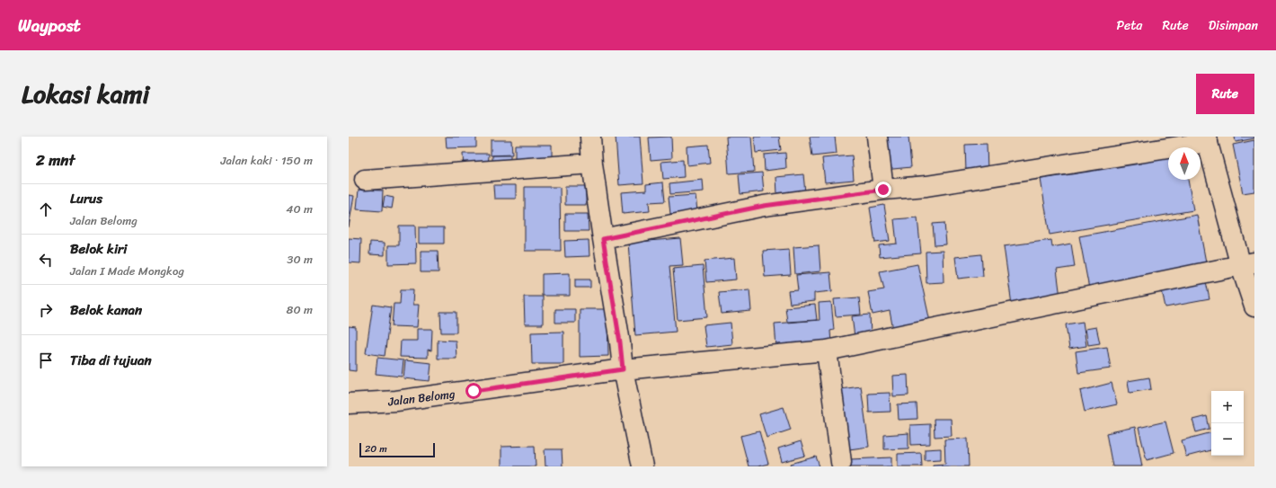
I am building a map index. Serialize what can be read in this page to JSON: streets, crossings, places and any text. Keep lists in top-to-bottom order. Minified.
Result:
{"streets":{"main road":["Jalan Belomg"]},"scale_bar":"20 m","north":"top","page":{"header":"Waypost","nav":["Peta","Rute","Disimpan"],"title":"Lokasi kami","buttons":"Rute","heading":["2 mnt","Jalan kaki · 150 m"],"list":[["Lurus","Jalan Belomg","40 m"],["Belok kiri","Jalan I Made Mongkog","30 m"],["Belok kanan","80 m"],"Tiba di tujuan"],"map_buttons":["+","−"],"scale":"20 m"}}
